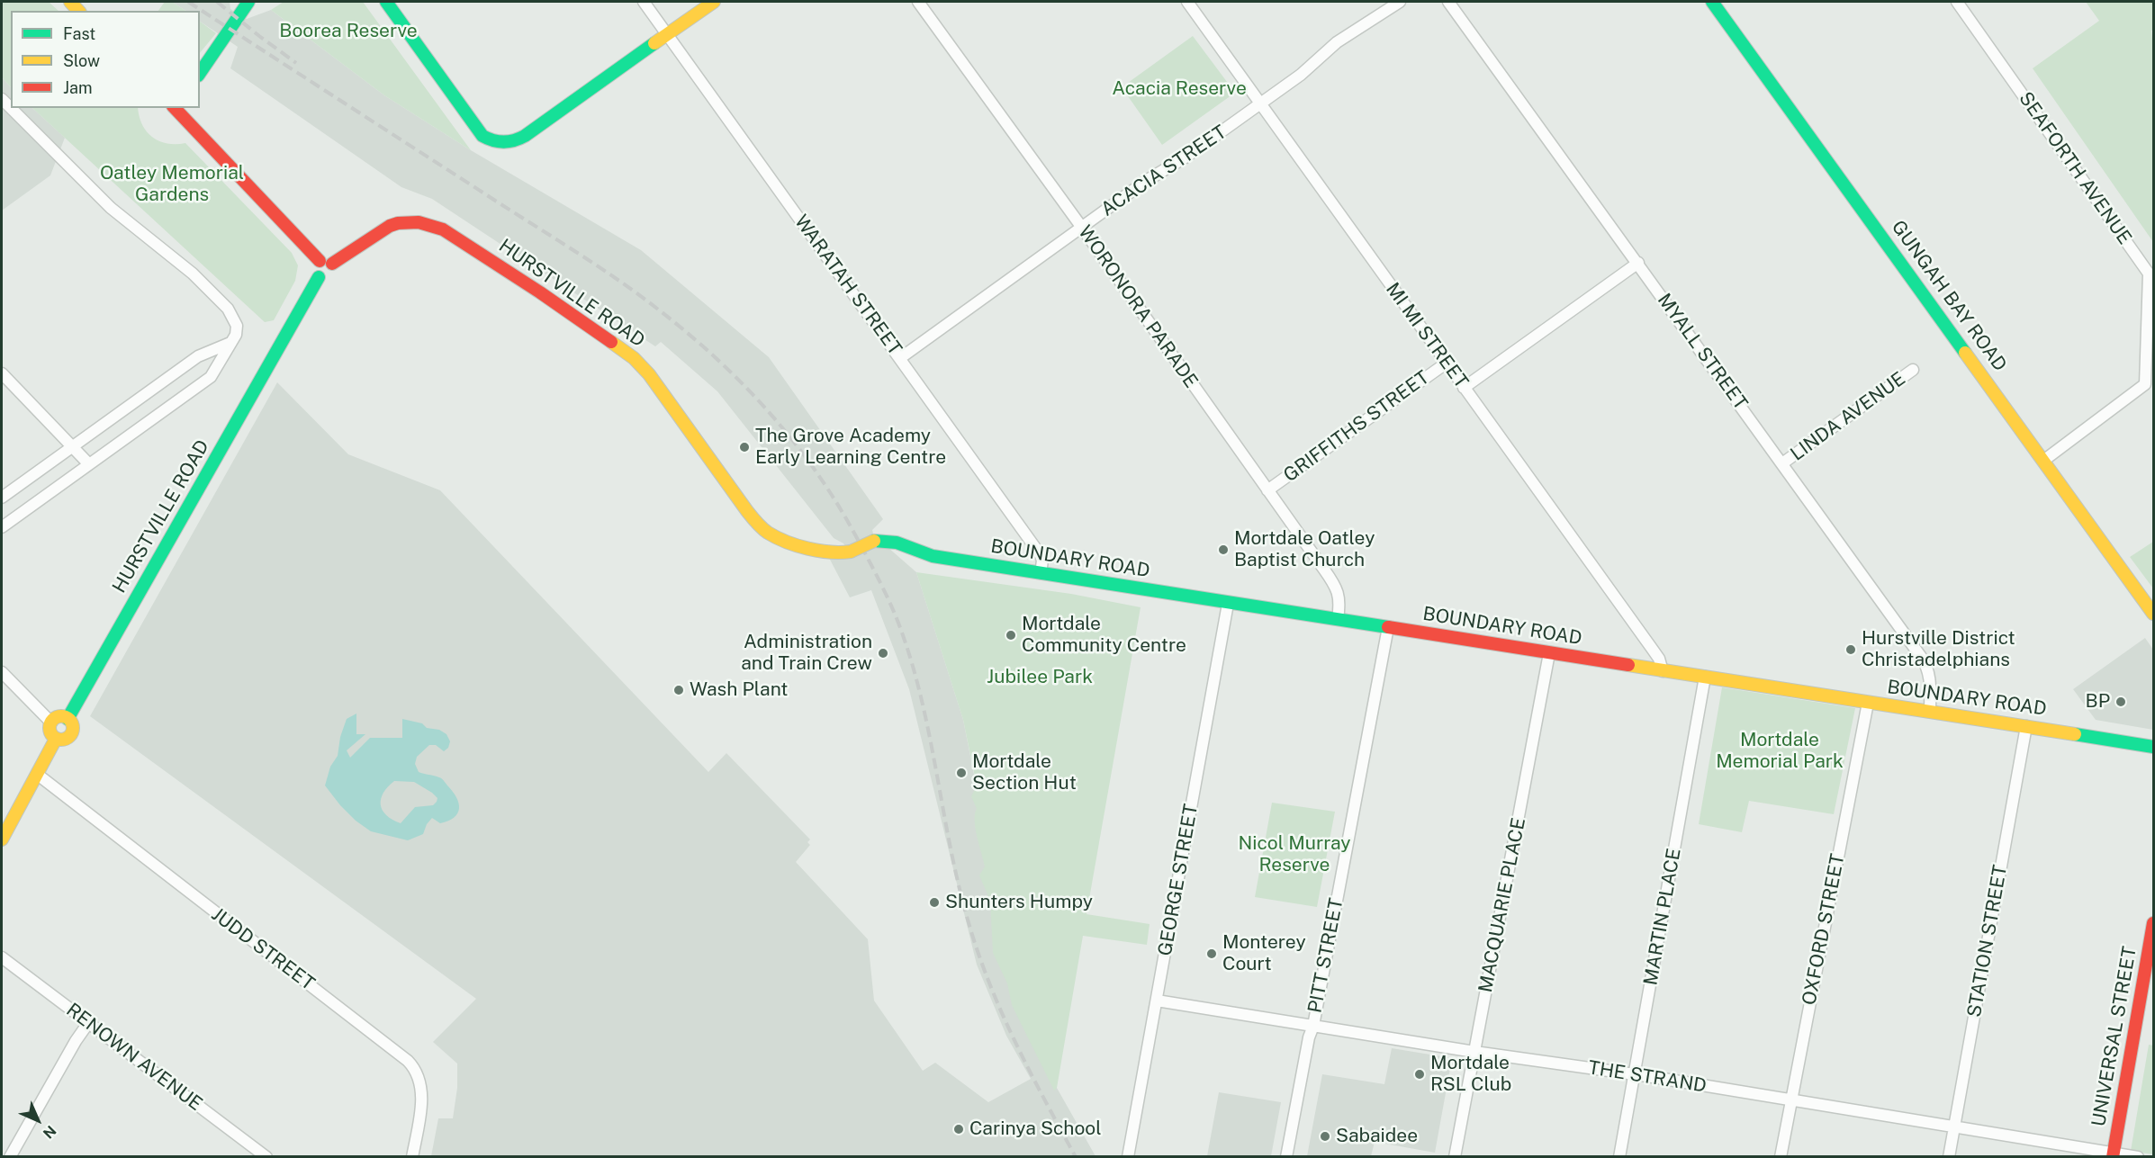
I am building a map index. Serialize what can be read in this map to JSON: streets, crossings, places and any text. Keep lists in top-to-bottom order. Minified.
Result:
{"streets":{"main road":["HURSTVILLE ROAD","GUNGAH BAY ROAD","BOUNDARY ROAD","UNIVERSAL STREET"],"street":["SEAFORTH AVENUE","ACACIA STREET","WARATAH STREET","WORONORA PARADE","MI MI STREET","MYALL STREET","LINDA AVENUE","GRIFFITHS STREET","GEORGE STREET","MACQUARIE PLACE","MARTIN PLACE","OXFORD STREET","STATION STREET","JUDD STREET","PITT STREET","RENOWN AVENUE","THE STRAND"]},"crossings":[["SEAFORTH AVENUE","GUNGAH BAY ROAD"],["ACACIA STREET","WARATAH STREET"],["ACACIA STREET","WORONORA PARADE"],["ACACIA STREET","MI MI STREET"],["WARATAH STREET","BOUNDARY ROAD"],["HURSTVILLE ROAD","BOUNDARY ROAD"],["WORONORA PARADE","GRIFFITHS STREET"],["WORONORA PARADE","BOUNDARY ROAD"],["MI MI STREET","GRIFFITHS STREET"],["MI MI STREET","BOUNDARY ROAD"],["MYALL STREET","LINDA AVENUE"],["MYALL STREET","BOUNDARY ROAD"],["BOUNDARY ROAD","GEORGE STREET"],["BOUNDARY ROAD","MACQUARIE PLACE"],["BOUNDARY ROAD","MARTIN PLACE"],["BOUNDARY ROAD","OXFORD STREET"],["BOUNDARY ROAD","STATION STREET"],["BOUNDARY ROAD","PITT STREET"],["GEORGE STREET","THE STRAND"],["MACQUARIE PLACE","THE STRAND"],["MARTIN PLACE","THE STRAND"],["OXFORD STREET","THE STRAND"],["STATION STREET","THE STRAND"],["PITT STREET","THE STRAND"],["UNIVERSAL STREET","THE STRAND"]],"parks":["Boorea Reserve","Acacia Reserve","Oatley Memorial Gardens","Jubilee Park","Mortdale Memorial Park","Nicol Murray Reserve"],"places":["The Grove Academy Early Learning Centre","Mortdale Oatley Baptist Church","Mortdale Community Centre","Hurstville District Christadelphians","Administration and Train Crew","Wash Plant","BP","Mortdale Section Hut","Shunters Humpy","Monterey Court","Mortdale RSL Club","Carinya School","Sabaidee"],"legend":["Fast","Slow","Jam"],"north":"bottom right"}
